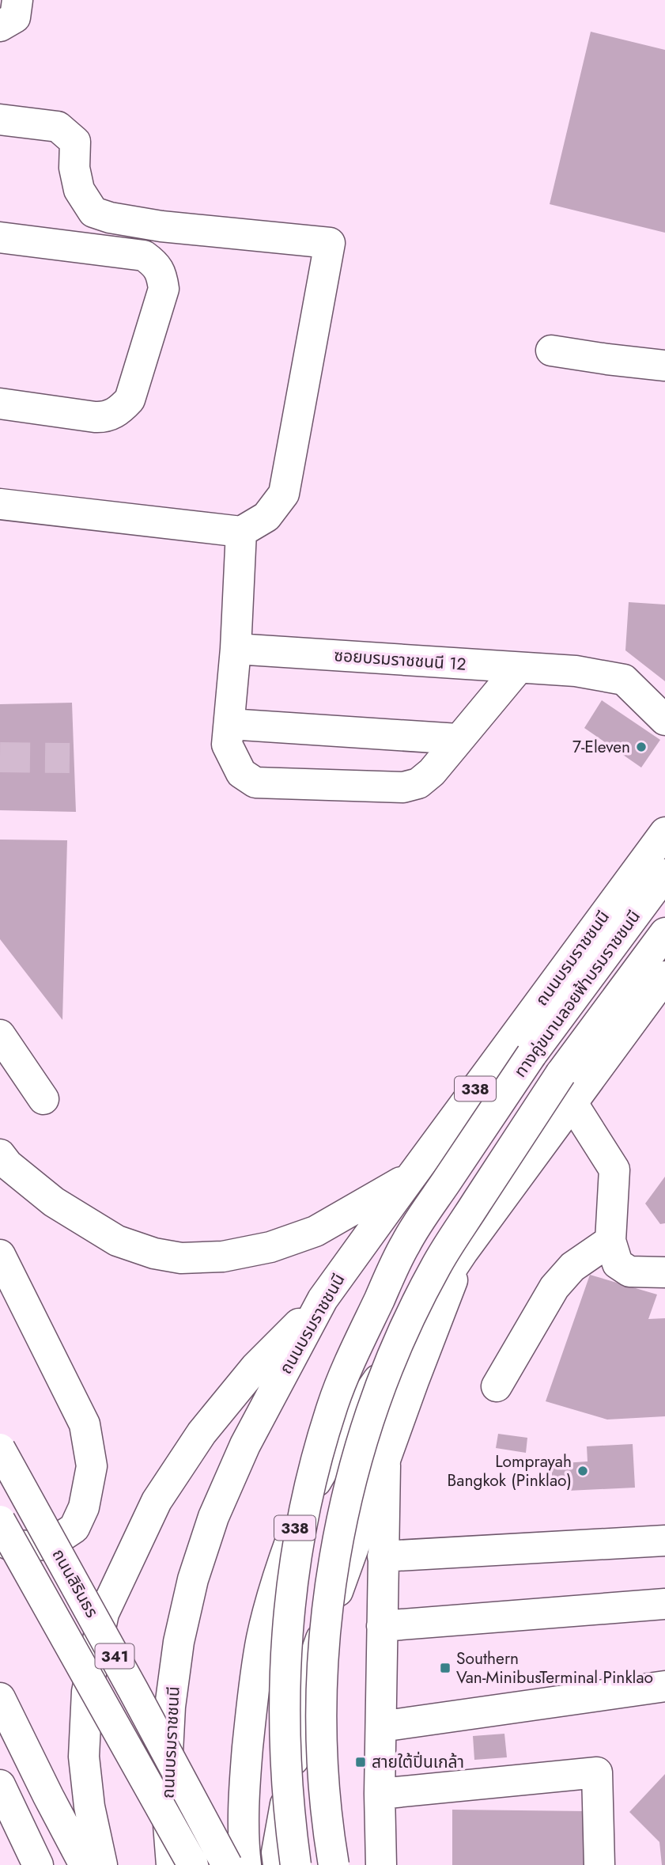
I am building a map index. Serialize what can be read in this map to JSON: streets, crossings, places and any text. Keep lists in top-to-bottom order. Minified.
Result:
{"streets":{"main road":["ซอยบรมราชชนนี 12","ถนนบรมราชชนนี","ทางคู่ขนานลอยฟ้าบรมราชชนนี","338","ถนนสิรินธร","341"]},"crossings":[["338","ถนนสิรินธร"]],"places":{"other":["7-Eleven","Lomprayah Bangkok (Pinklao)"],"transit":["Southern Van-MinibusTerminal Pinklao","สายใต้ปิ่นเกล้า"]}}
